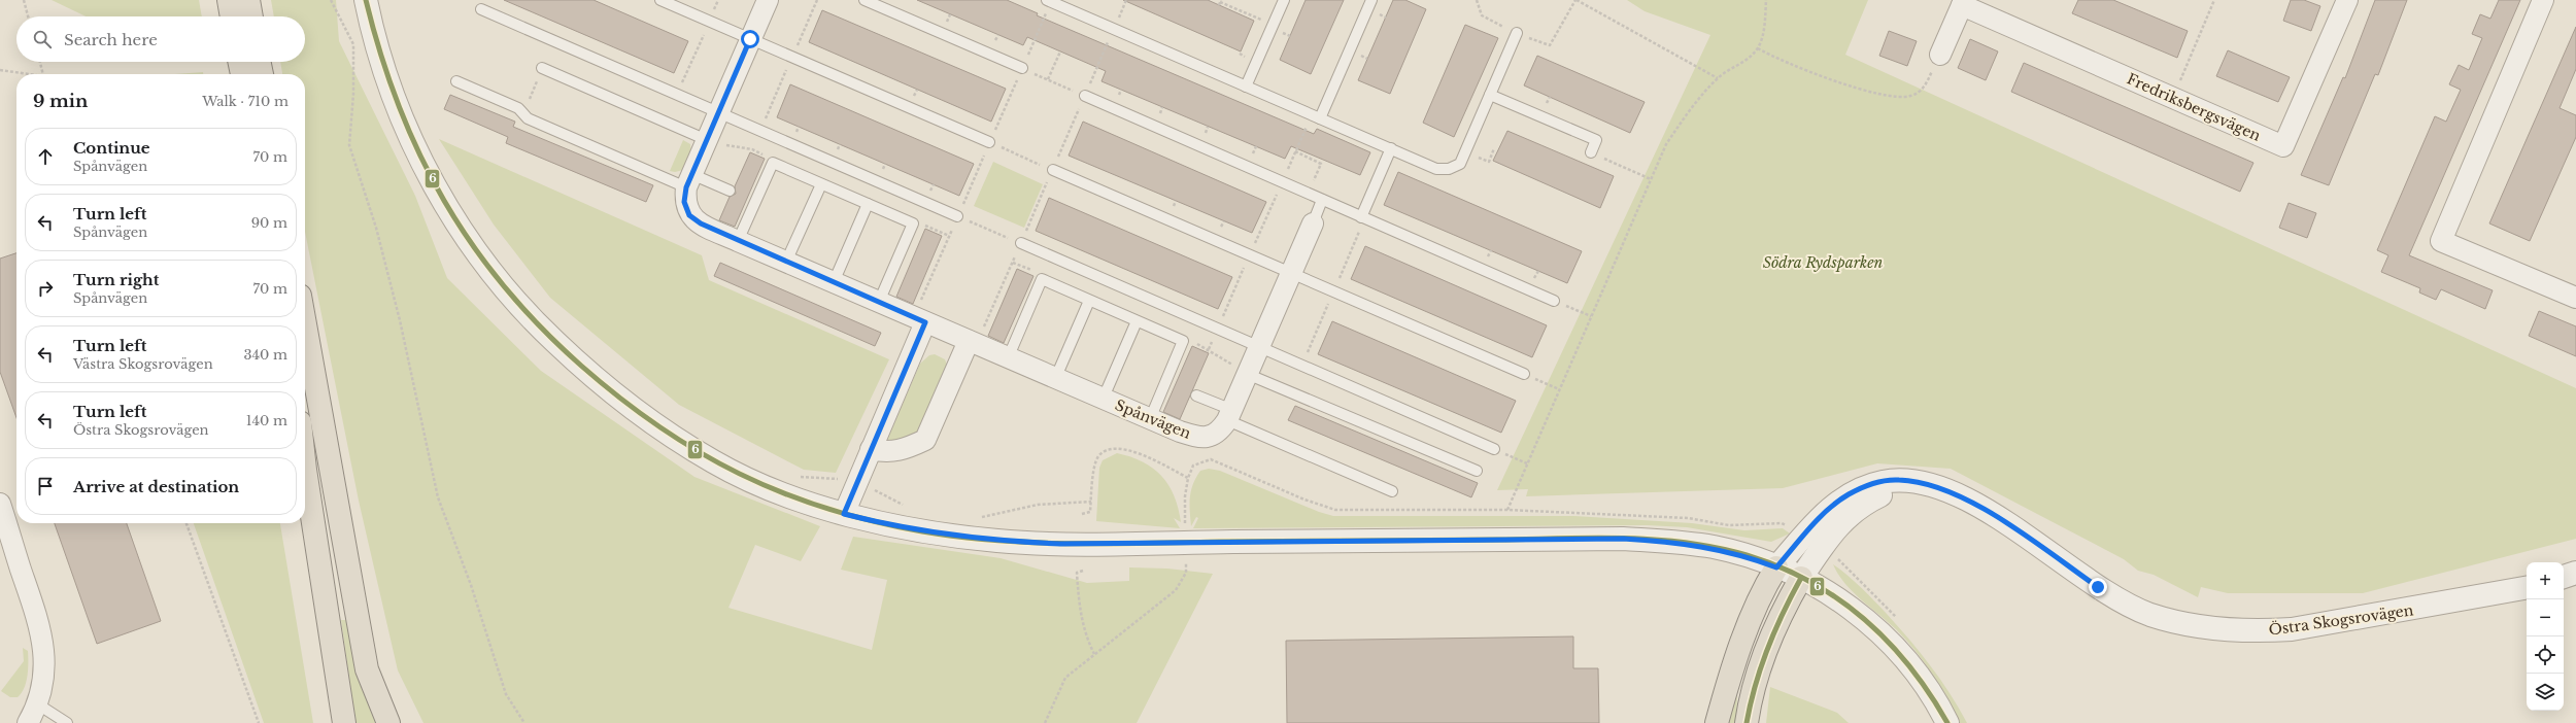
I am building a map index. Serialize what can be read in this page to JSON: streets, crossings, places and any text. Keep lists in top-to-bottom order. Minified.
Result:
{"streets":{"street":["Fredriksbergsvägen","Spånvägen","Östra Skogsrovägen"]},"parks":["Södra Rydsparken"],"lines":["transit line 6"],"page":{"search":"Search here","heading":["9 min","Walk · 710 m"],"list":[["Continue","Spånvägen","70 m"],["Turn left","Spånvägen","90 m"],["Turn right","Spånvägen","70 m"],["Turn left","Västra Skogsrovägen","340 m"],["Turn left","Östra Skogsrovägen","140 m"],"Arrive at destination"],"map_buttons":["+","−"]}}
